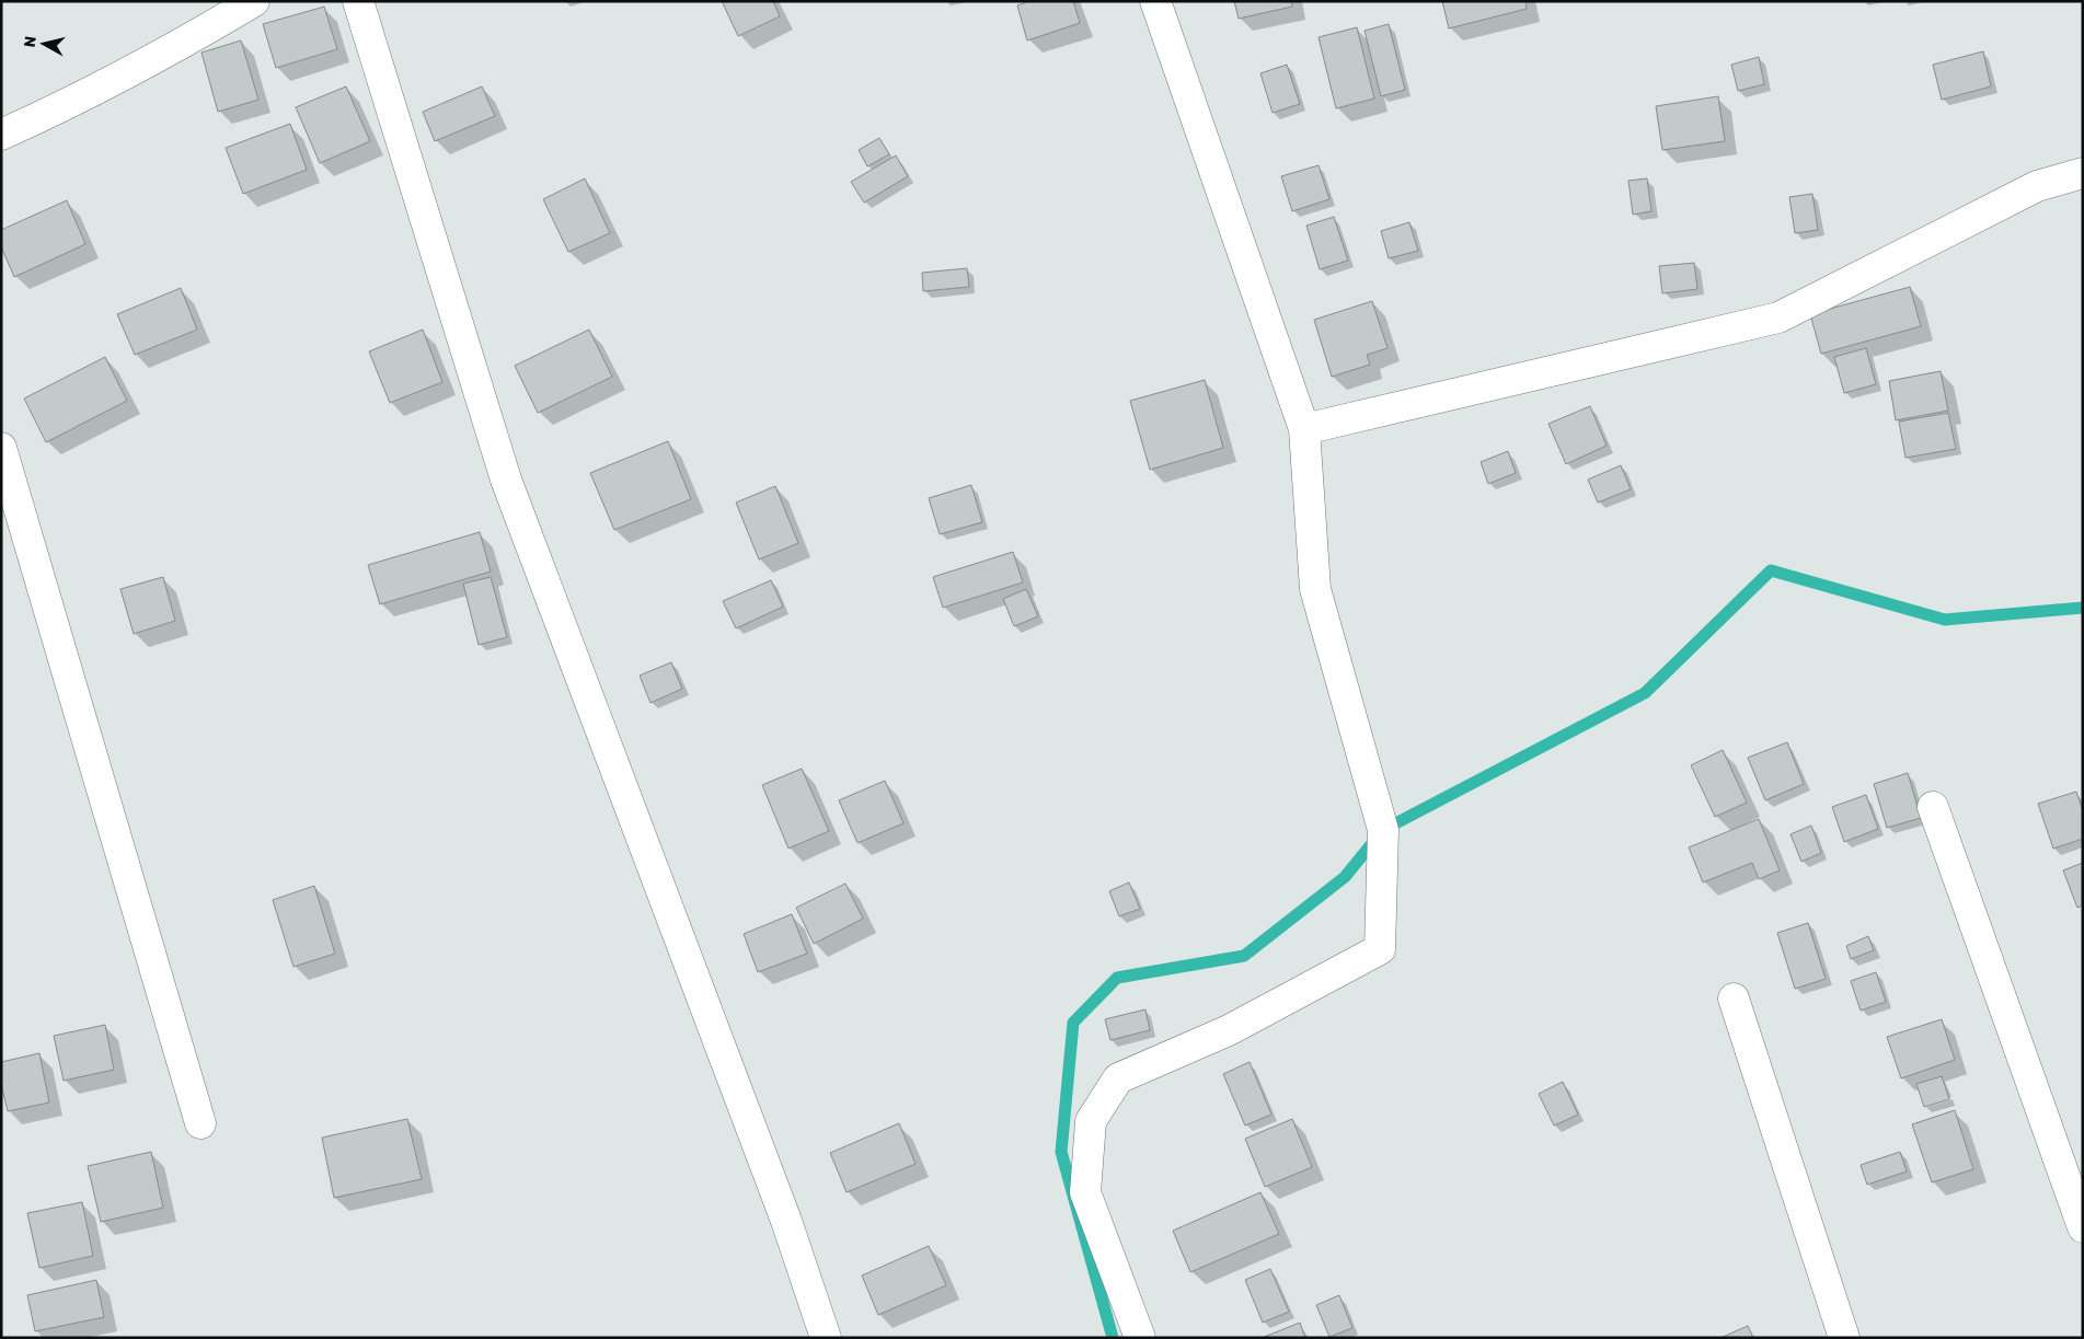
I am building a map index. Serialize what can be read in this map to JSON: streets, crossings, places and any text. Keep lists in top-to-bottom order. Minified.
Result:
{"north":"left"}
